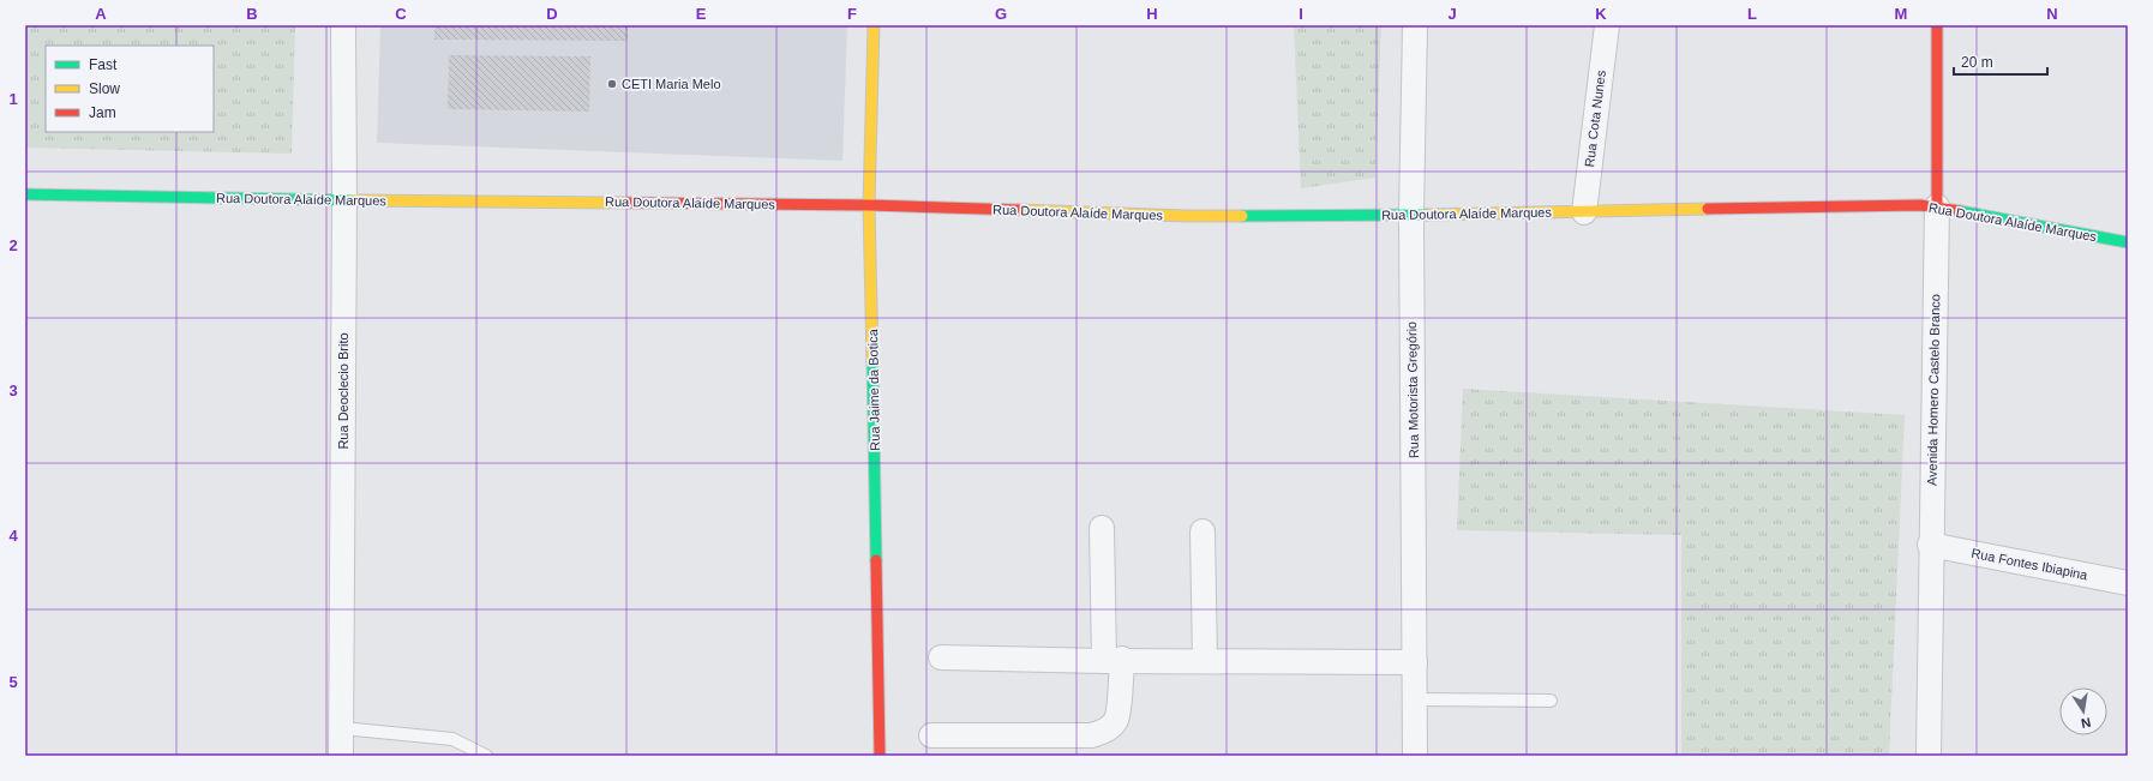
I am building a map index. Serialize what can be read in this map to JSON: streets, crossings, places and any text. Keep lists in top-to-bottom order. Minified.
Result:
{"streets":{"street":["Rua Cota Nunes","Rua Doutora Alaíde Marques","Rua Jaime da Botica","Rua Motorista Gregório","Avenida Homero Castelo Branco","Rua Deoclecio Brito","Rua Fontes Ibiapina"]},"crossings":[["Rua Cota Nunes","Rua Doutora Alaíde Marques"],["Rua Doutora Alaíde Marques","Rua Jaime da Botica"],["Rua Doutora Alaíde Marques","Rua Motorista Gregório"],["Rua Doutora Alaíde Marques","Avenida Homero Castelo Branco"],["Rua Doutora Alaíde Marques","Rua Deoclecio Brito"],["Avenida Homero Castelo Branco","Rua Fontes Ibiapina"]],"places":["CETI Maria Melo"],"legend":["Fast","Slow","Jam"],"scale_bar":"20 m","north":"bottom","grid":{"columns":["A","B","C","D","E","F","G","H","I","J","K","L","M","N"],"rows":["1","2","3","4","5"]}}
